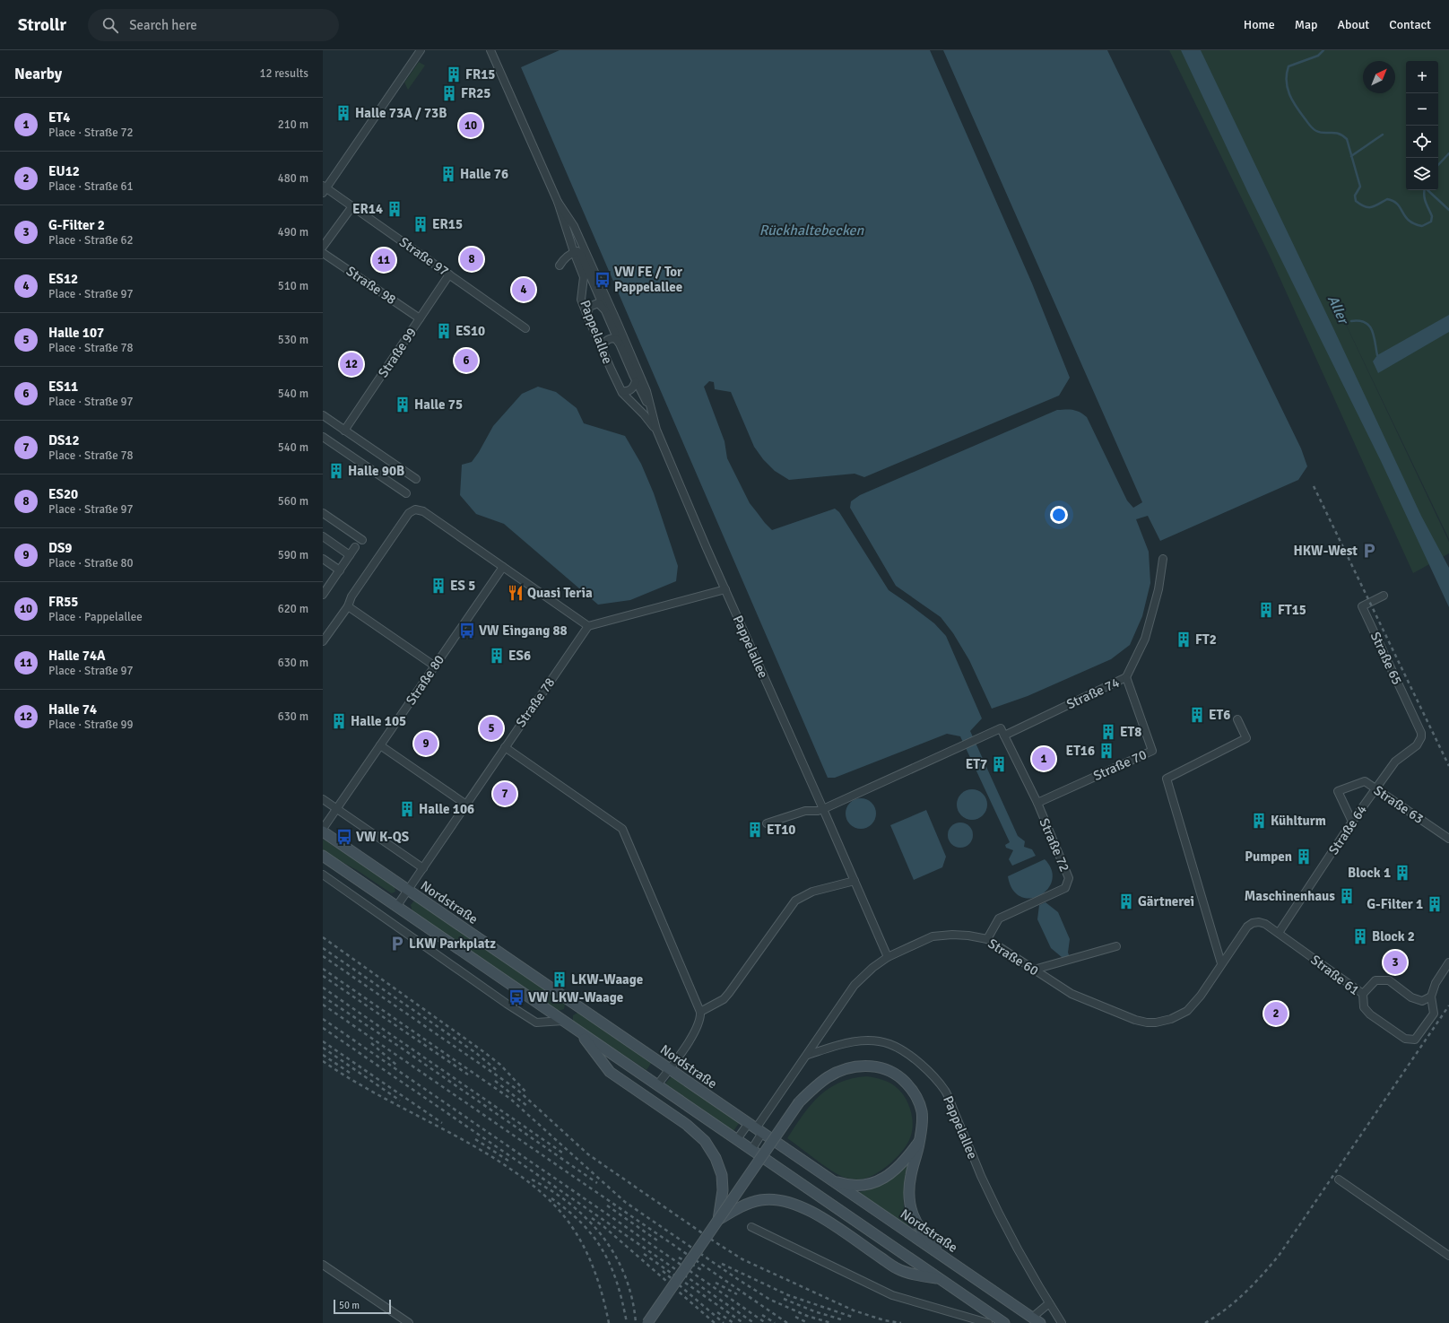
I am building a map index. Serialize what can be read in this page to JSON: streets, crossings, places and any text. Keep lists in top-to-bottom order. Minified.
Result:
{"streets":{"street":["Straße 97","Straße 98","Pappelallee","Straße 99","Straße 65","Straße 80","Straße 74","Straße 78","Straße 70","Straße 63","Straße 64","Straße 72","Nordstraße","Straße 60","Straße 61"]},"crossings":[["Straße 97","Straße 99"],["Straße 98","Straße 99"],["Pappelallee","Straße 60"],["Straße 65","Straße 64"],["Straße 74","Straße 70"],["Straße 74","Straße 72"],["Straße 78","Nordstraße"],["Straße 70","Straße 72"],["Straße 63","Straße 64"],["Straße 64","Straße 60"],["Straße 64","Straße 61"],["Straße 72","Straße 60"],["Nordstraße","Straße 60"],["Straße 60","Straße 61"]],"water":["Rückhaltebecken","Aller"],"places":{"building":["FR15","FR25","Halle 73A / 73B","Halle 76","ER14","ER15","ES10","Halle 75","Halle 90B","ES 5","FT15","FT2","ES6","ET6","Halle 105","ET8","ET16","ET7","Halle 106","Kühlturm","ET10","Pumpen","Block 1","Maschinenhaus","Gärtnerei","G-Filter 1","Block 2","LKW-Waage"],"bus stop":["VW FE / Tor Pappelallee","VW Eingang 88","VW K-QS","VW LKW-Waage"],"parking":["HKW-West","LKW Parkplatz"],"restaurant":["Quasi Teria"]},"scale_bar":"50 m","north":"top right","page":{"header":"Strollr","search":"Search here","nav":["Home","Map","About","Contact"],"heading":["Nearby","12 results"],"map_buttons":["+","−"],"list":[{"mark":"1","name":"ET4","note":"Place · Straße 72","value":"210 m"},{"mark":"2","name":"EU12","note":"Place · Straße 61","value":"480 m"},{"mark":"3","name":"G-Filter 2","note":"Place · Straße 62","value":"490 m"},{"mark":"4","name":"ES12","note":"Place · Straße 97","value":"510 m"},{"mark":"5","name":"Halle 107","note":"Place · Straße 78","value":"530 m"},{"mark":"6","name":"ES11","note":"Place · Straße 97","value":"540 m"},{"mark":"7","name":"DS12","note":"Place · Straße 78","value":"540 m"},{"mark":"8","name":"ES20","note":"Place · Straße 97","value":"560 m"},{"mark":"9","name":"DS9","note":"Place · Straße 80","value":"590 m"},{"mark":"10","name":"FR55","note":"Place · Pappelallee","value":"620 m"},{"mark":"11","name":"Halle 74A","note":"Place · Straße 97","value":"630 m"},{"mark":"12","name":"Halle 74","note":"Place · Straße 99","value":"630 m"}],"pins":["10","8","11","4","6","12","5","9","1","7","3","2"],"scale":"50 m"}}
